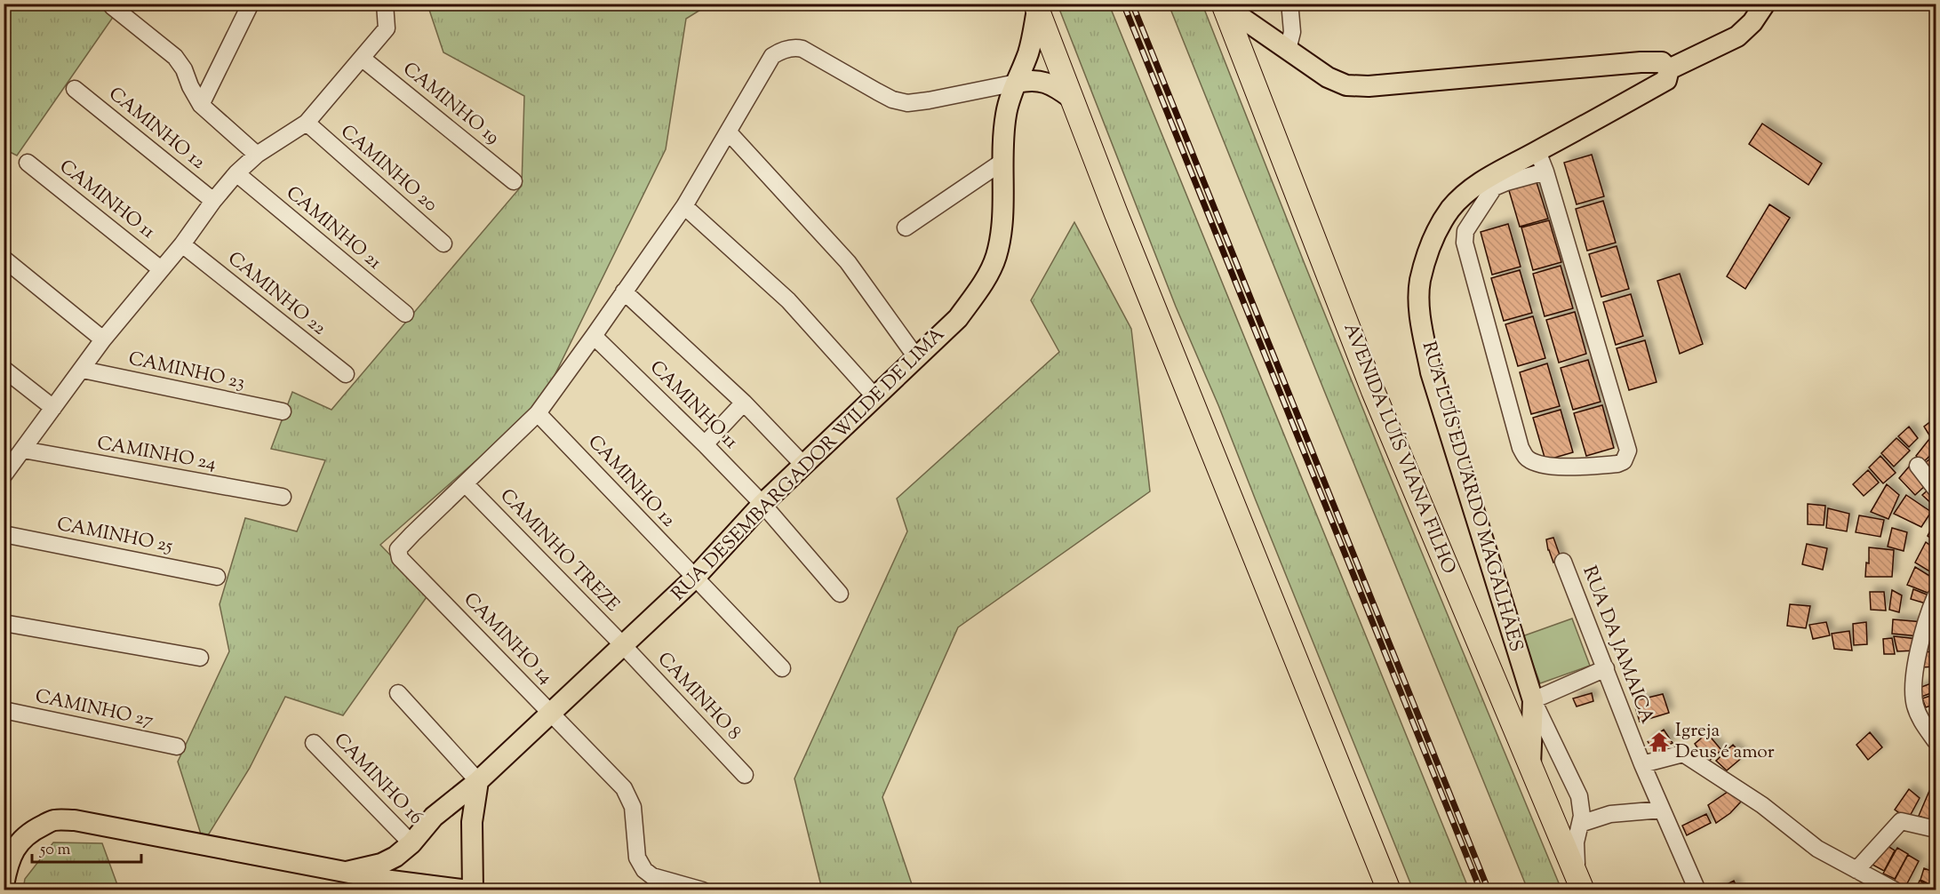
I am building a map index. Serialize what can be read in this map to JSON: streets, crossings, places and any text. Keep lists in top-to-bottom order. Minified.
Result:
{"streets":{"highway":["AVENIDA LUÍS VIANA FILHO"],"main road":["RUA DESEMBARGADOR WILDE DE LIMA","RUA LUÍS EDUARDO MAGALHÃES"],"street":["CAMINHO 19","CAMINHO 12","CAMINHO 20","CAMINHO 11","CAMINHO 21","CAMINHO 22","CAMINHO 23","CAMINHO 24","CAMINHO 25","CAMINHO TREZE","CAMINHO 14","RUA DA JAMAICA","CAMINHO 8","CAMINHO 27","CAMINHO 16"]},"crossings":[["CAMINHO 12","RUA DESEMBARGADOR WILDE DE LIMA"],["CAMINHO 11","RUA DESEMBARGADOR WILDE DE LIMA"],["AVENIDA LUÍS VIANA FILHO","RUA LUÍS EDUARDO MAGALHÃES"],["RUA DESEMBARGADOR WILDE DE LIMA","CAMINHO TREZE"],["RUA DESEMBARGADOR WILDE DE LIMA","CAMINHO 14"],["RUA DESEMBARGADOR WILDE DE LIMA","CAMINHO 8"],["RUA DESEMBARGADOR WILDE DE LIMA","CAMINHO 16"],["CAMINHO TREZE","CAMINHO 14"],["CAMINHO TREZE","CAMINHO 8"]],"places":{"temple":["Igreja Deus é amor"]},"scale_bar":"50 m"}
